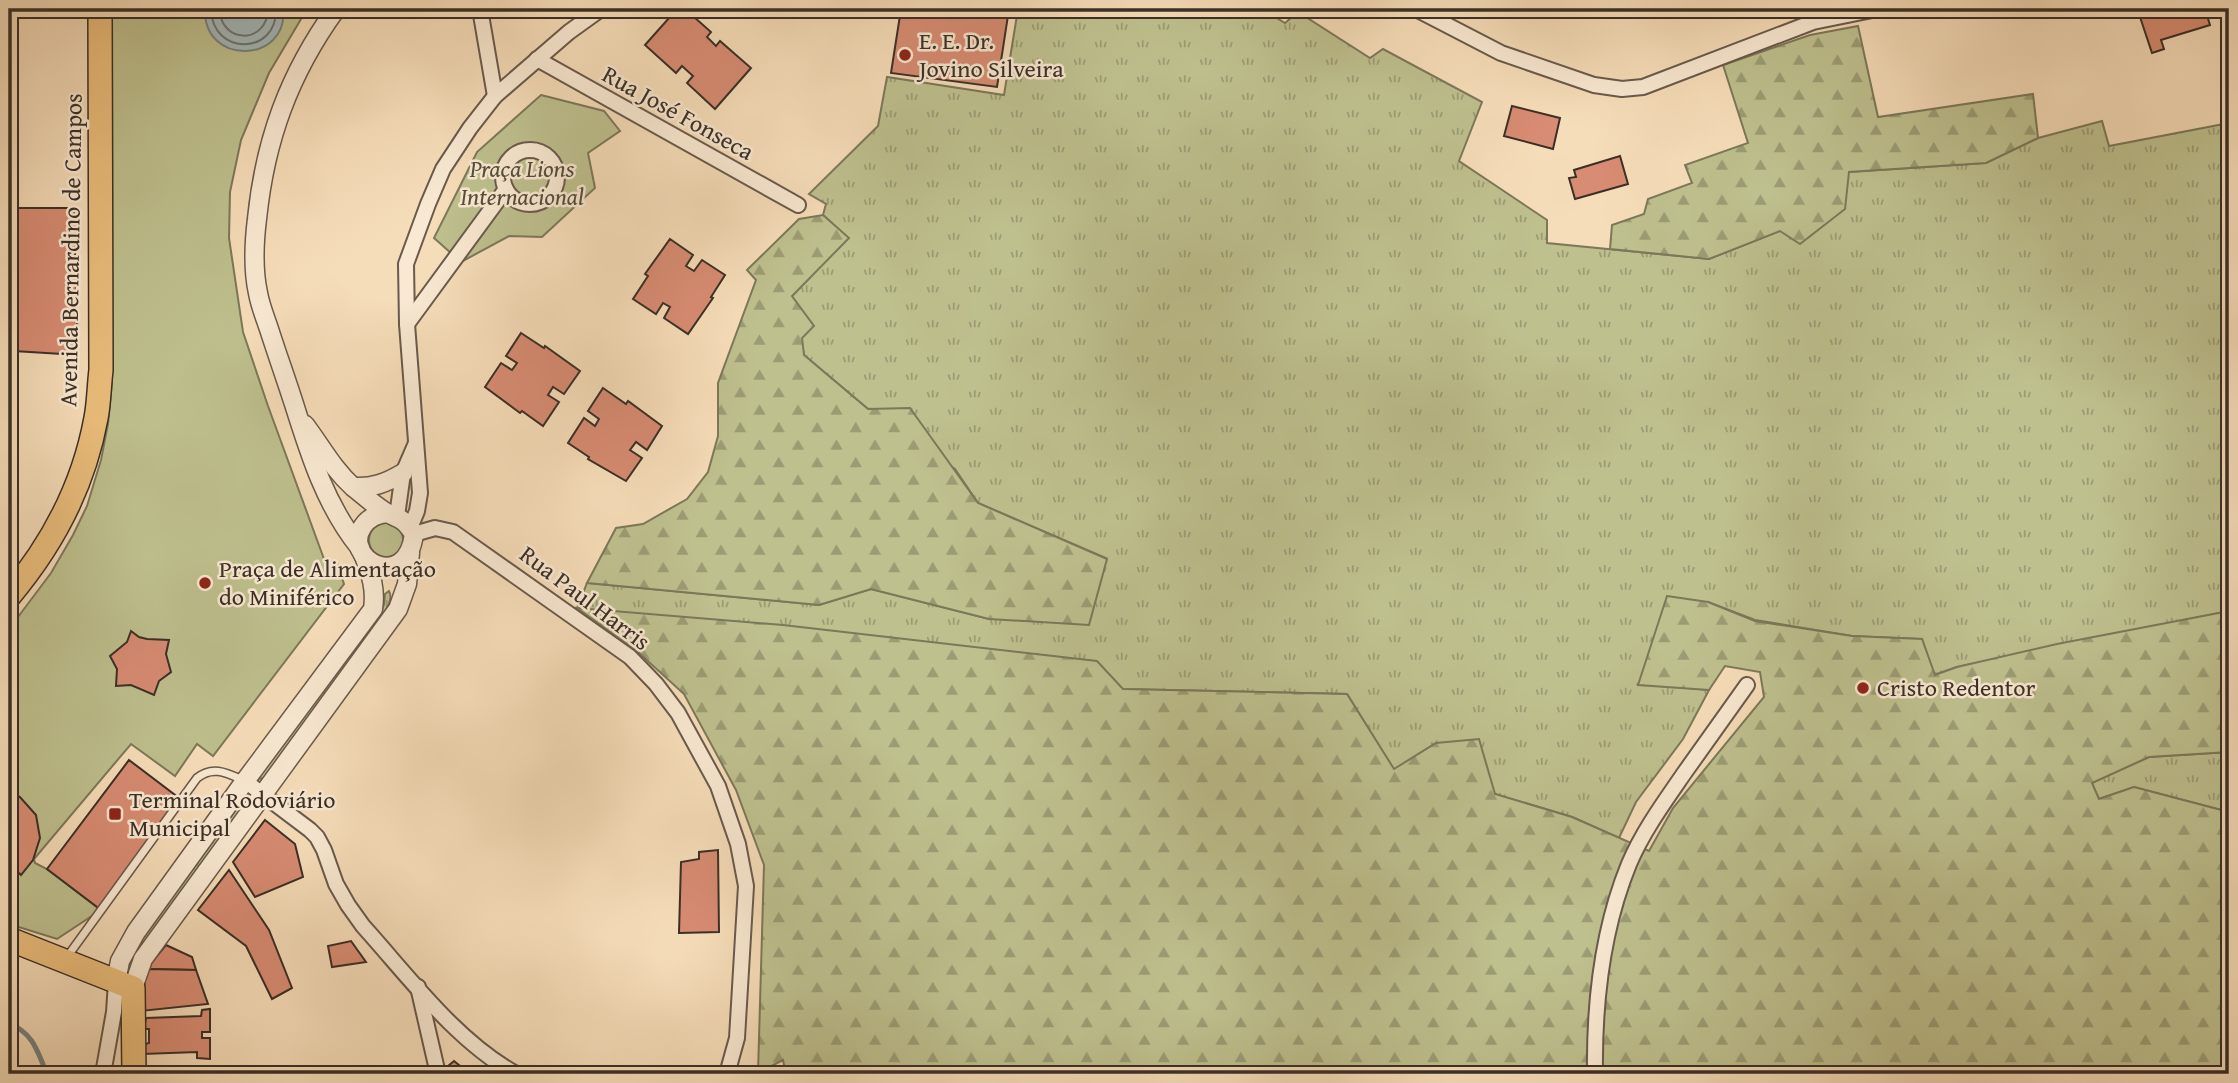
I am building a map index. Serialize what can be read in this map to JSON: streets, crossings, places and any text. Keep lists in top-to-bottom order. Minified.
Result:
{"streets":{"main road":["Avenida Bernardino de Campos"],"street":["Rua José Fonseca","Rua Paul Harris"]},"parks":["Praça Lions Internacional"],"places":{"other":["E. E. Dr. Jovino Silveira","Praça de Alimentação do Miniférico","Cristo Redentor"],"transit":["Terminal Rodoviário Municipal"]}}
